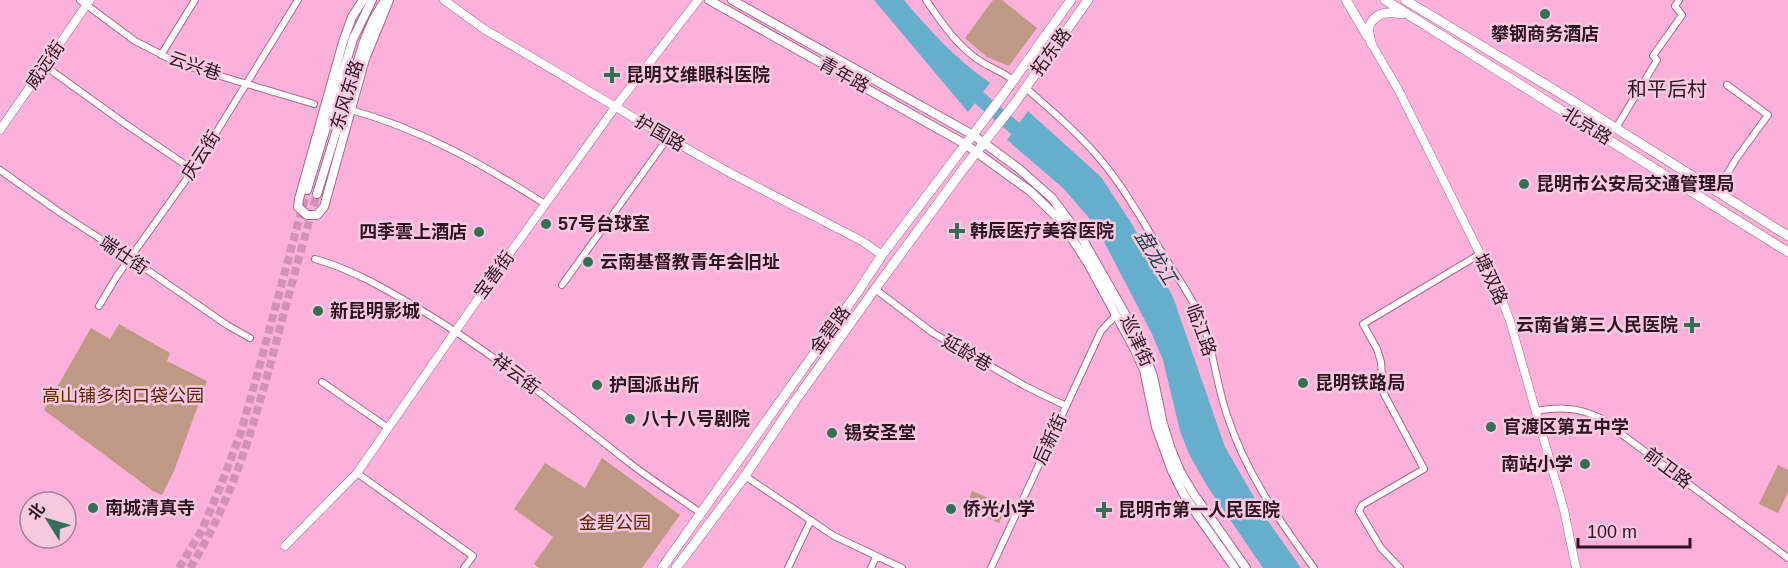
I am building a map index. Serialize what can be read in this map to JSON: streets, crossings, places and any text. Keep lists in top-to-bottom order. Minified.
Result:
{"streets":{"main road":["拓东路","青年路","东风东路","北京路","金碧路","巡津街"],"street":["威远街","云兴巷","护国路","庆云街","端仕街","宝善街","塘双路","临江路","延龄巷","祥云街","后新街","前卫路"]},"crossings":[["拓东路","金碧路"],["拓东路","临江路"],["威远街","云兴巷"],["云兴巷","庆云街"],["青年路","金碧路"],["青年路","巡津街"],["护国路","宝善街"],["护国路","金碧路"],["庆云街","端仕街"],["宝善街","祥云街"],["塘双路","前卫路"],["金碧路","巡津街"],["金碧路","延龄巷"],["金碧路","祥云街"],["巡津街","后新街"],["延龄巷","后新街"]],"districts":["和平后村"],"water":["盘龙江"],"parks":["高山铺多肉口袋公园","金碧公园"],"places":{"other":["攀钢商务酒店","昆明市公安局交通管理局","57号台球室","四季雲上酒店","云南基督教青年会旧址","新昆明影城","昆明铁路局","护国派出所","八十八号剧院","官渡区第五中学","锡安圣堂","南站小学","南城清真寺","侨光小学"],"health":["昆明艾维眼科医院","韩辰医疗美容医院","云南省第三人民医院","昆明市第一人民医院"]},"scale_bar":"100 m","north":"top left"}
